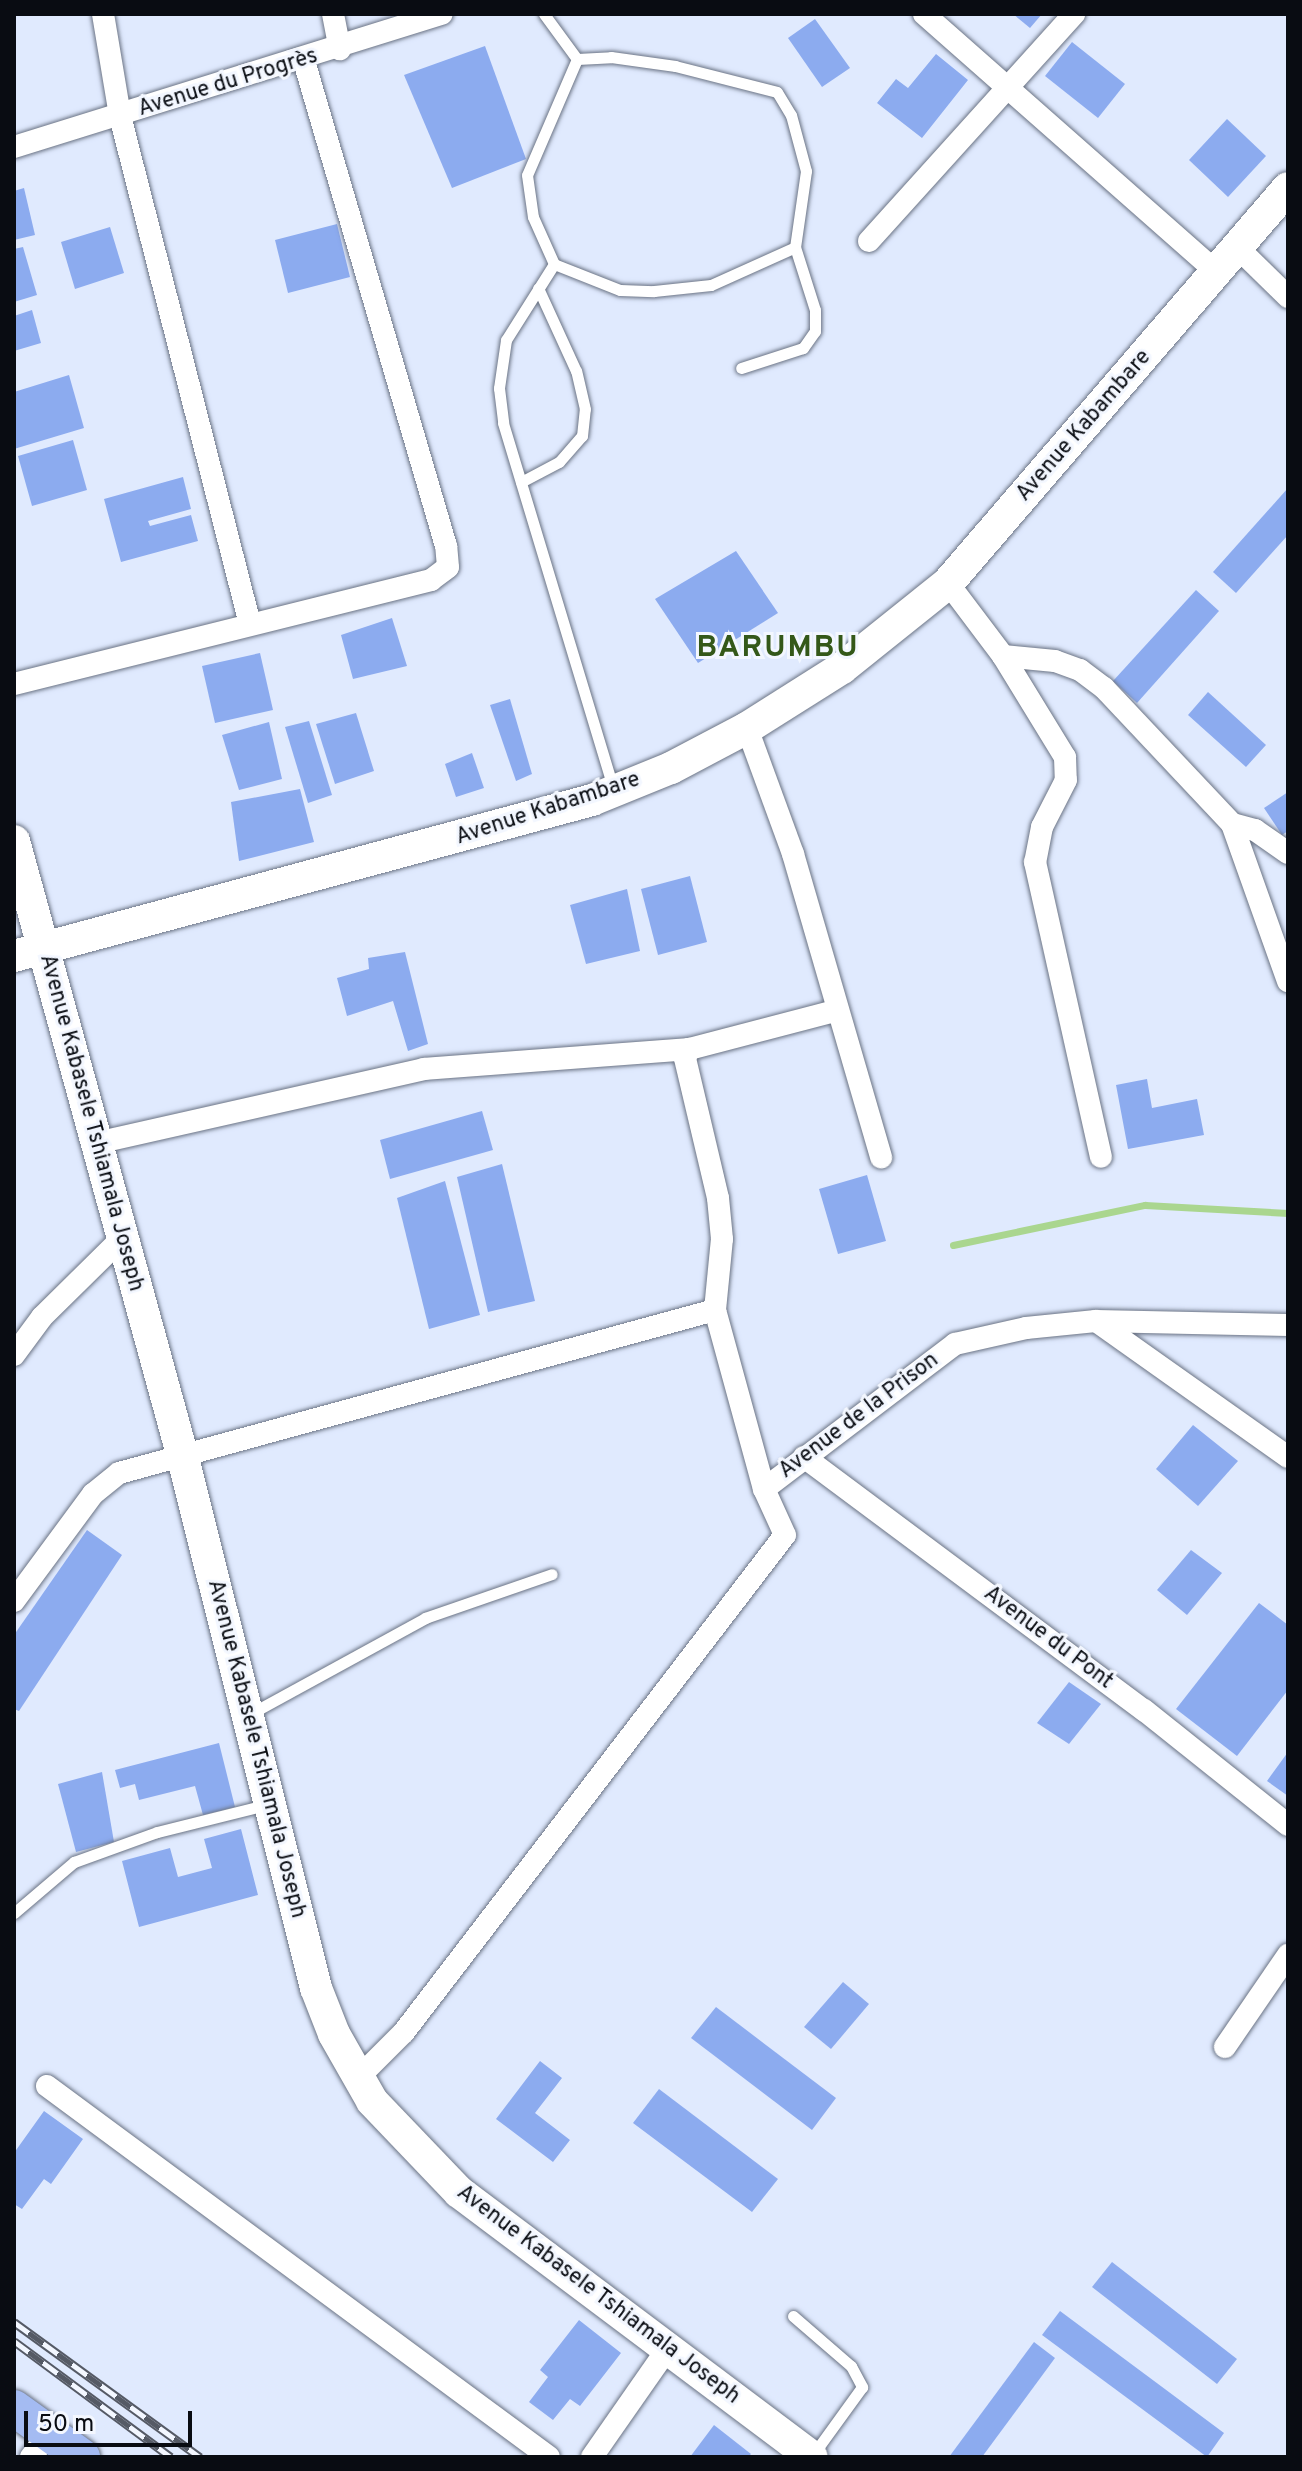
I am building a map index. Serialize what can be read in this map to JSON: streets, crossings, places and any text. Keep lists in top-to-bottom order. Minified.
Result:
{"streets":{"main road":["Avenue Kabambare","Avenue Kabasele Tshiamala Joseph"],"street":["Avenue du Progrès","Avenue de la Prison","Avenue du Pont"]},"crossings":[["Avenue Kabambare","Avenue Kabasele Tshiamala Joseph"],["Avenue de la Prison","Avenue du Pont"]],"districts":["BARUMBU"],"scale_bar":"50 m"}
